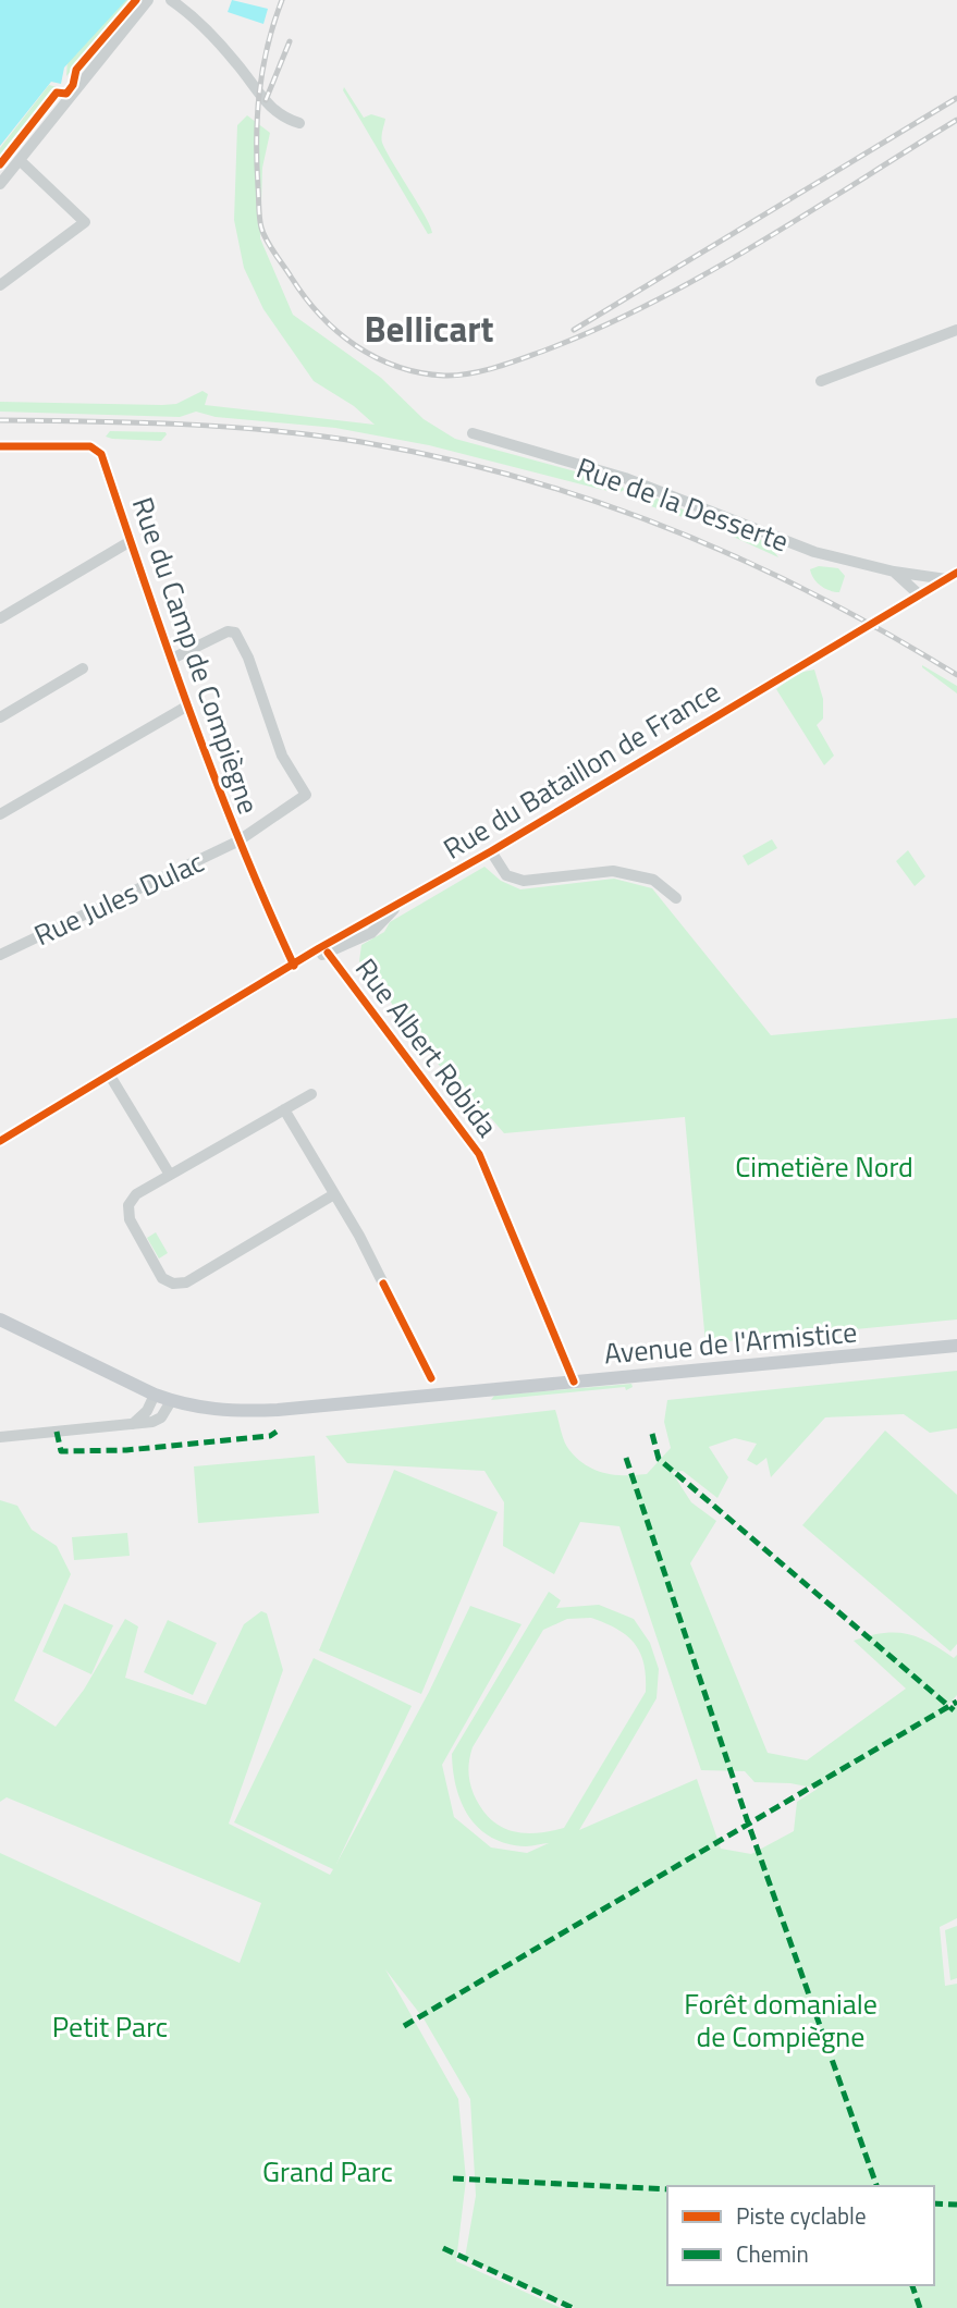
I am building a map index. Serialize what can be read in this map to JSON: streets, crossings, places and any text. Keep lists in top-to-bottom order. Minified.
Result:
{"streets":{"main road":["Avenue de l'Armistice"],"street":["Rue de la Desserte","Rue du Camp de Compiègne","Rue du Bataillon de France","Rue Jules Dulac","Rue Albert Robida"]},"crossings":[["Rue de la Desserte","Rue du Bataillon de France"],["Rue du Camp de Compiègne","Rue du Bataillon de France"],["Rue du Camp de Compiègne","Rue Jules Dulac"],["Rue du Bataillon de France","Rue Albert Robida"],["Rue Albert Robida","Avenue de l'Armistice"]],"districts":["Bellicart"],"parks":["Cimetière Nord","Forêt domaniale de Compiègne","Petit Parc","Grand Parc"],"legend":["Piste cyclable","Chemin"]}
